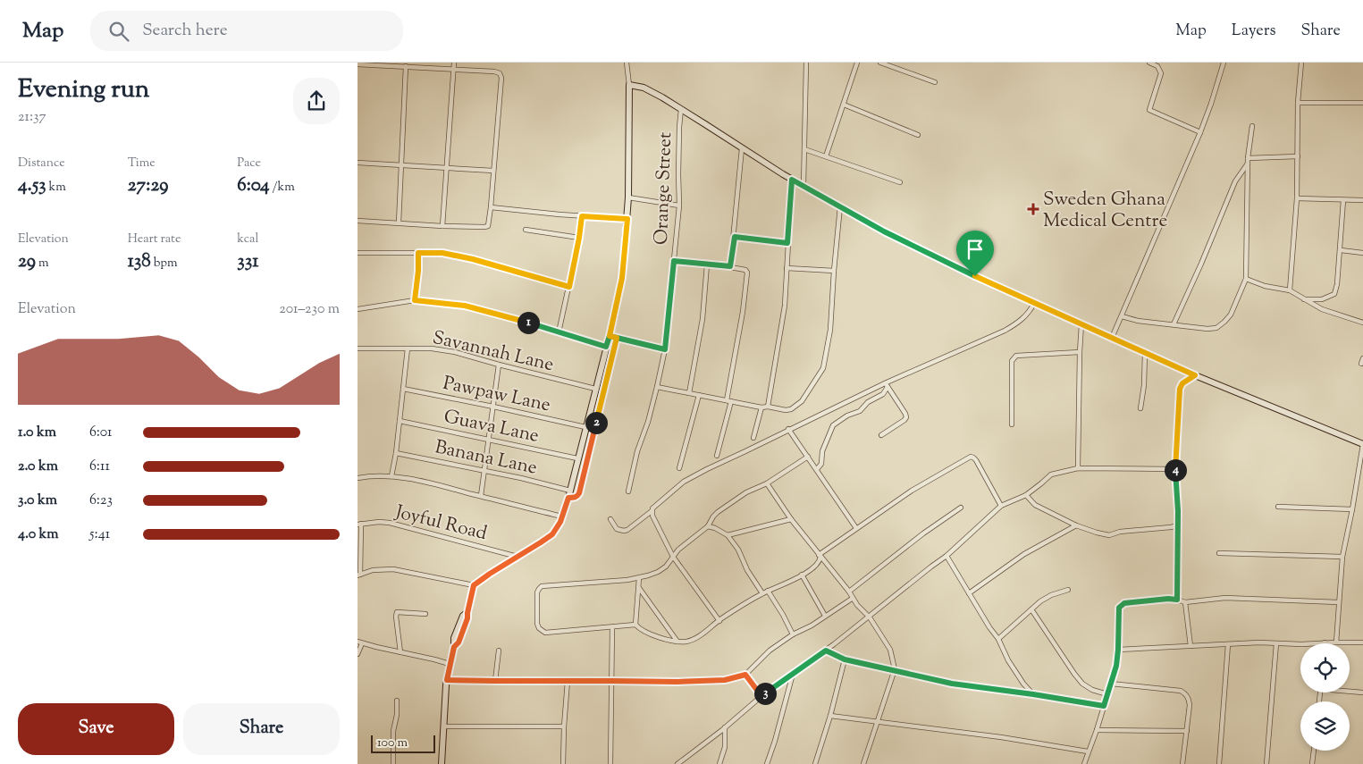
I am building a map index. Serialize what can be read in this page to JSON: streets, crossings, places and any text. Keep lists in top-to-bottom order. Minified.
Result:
{"streets":{"street":["Orange Street","Savannah Lane","Pawpaw Lane","Guava Lane","Banana Lane","Joyful Road"]},"places":{"health":["Sweden Ghana Medical Centre"]},"scale_bar":"100 m","page":{"header":"Map","search":"Search here","nav":["Map","Layers","Share"],"heading":["Evening run","21:37"],"stats":[["Distance","4.53 km"],["Time","27:29"],["Pace","6:04 /km"],["Elevation","29 m"],["Heart rate","138 bpm"],["kcal","331"]],"chart":["Elevation","201–230 m"],"pins":["1","2","4","3"],"list":[{"name":"1.0 km","note":"6:01"},{"name":"2.0 km","note":"6:11"},{"name":"3.0 km","note":"6:23"},{"name":"4.0 km","note":"5:41"}],"buttons":["Save","Share"],"scale":"100 m"}}
